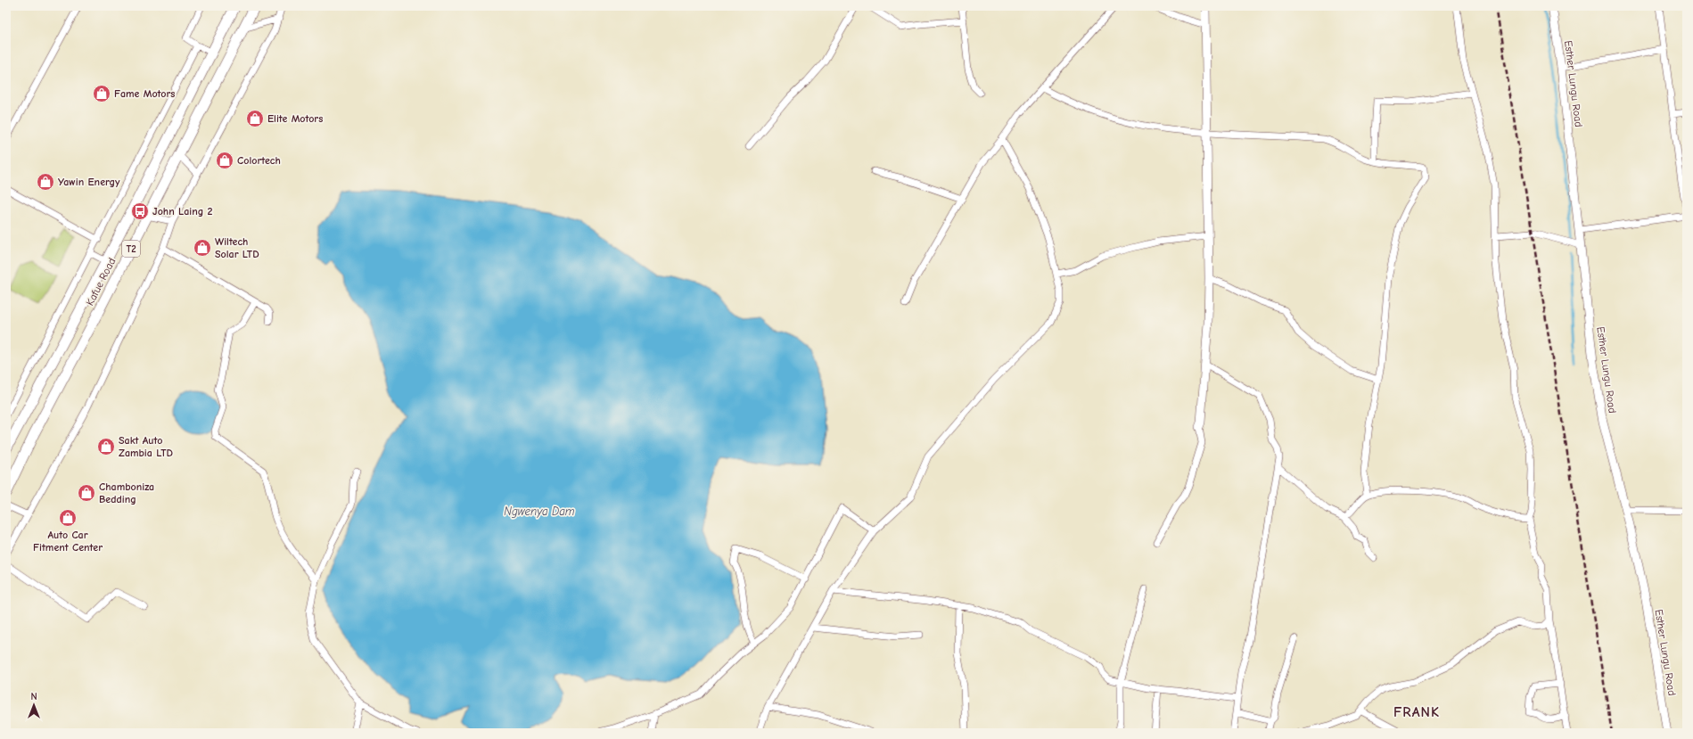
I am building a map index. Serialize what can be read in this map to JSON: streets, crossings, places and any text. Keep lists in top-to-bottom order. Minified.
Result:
{"streets":{"main road":["T2","Kafue Road"],"street":["Esther Lungu Road"]},"districts":["FRANK"],"water":["Ngwenya Dam"],"places":{"shop":["Fame Motors","Elite Motors","Colortech","Yawin Energy","Wiltech Solar LTD","Sakt Auto Zambia LTD","Chamboniza Bedding","Auto Car Fitment Center"],"bus stop":["John Laing 2"]},"north":"top"}
